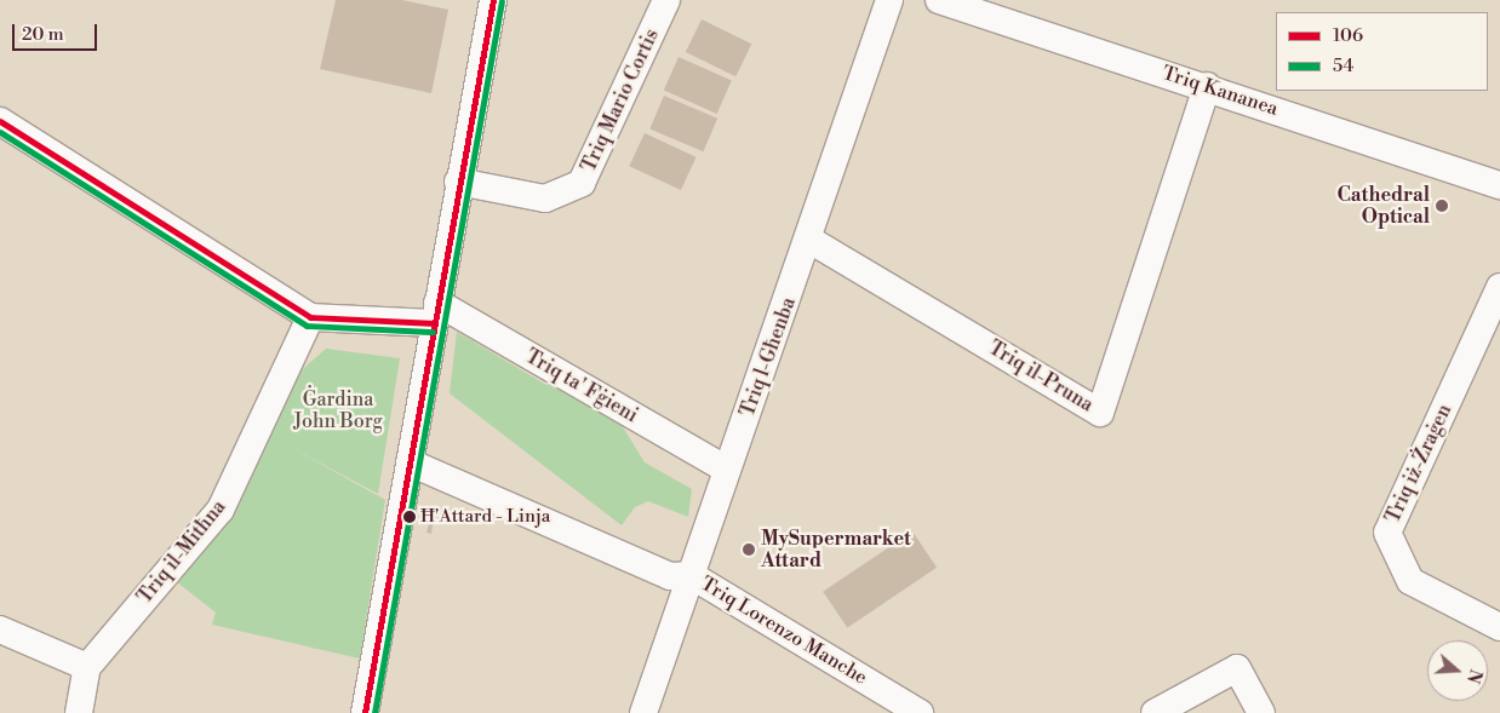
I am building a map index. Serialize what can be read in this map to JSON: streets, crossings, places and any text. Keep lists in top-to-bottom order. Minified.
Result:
{"streets":{"street":["Triq Kananea","Triq Mario Cortis","Triq l-Għenba","Triq il-Pruna","Triq ta' Fġieni","Triq iż-Żraġen","Triq il-Mitħna","Triq Lorenzo Manche"]},"crossings":[["Triq Kananea","Triq il-Pruna"],["Triq l-Għenba","Triq il-Pruna"],["Triq l-Għenba","Triq ta' Fġieni"],["Triq l-Għenba","Triq Lorenzo Manche"]],"parks":["Ġardina John Borg"],"places":["Cathedral Optical","Ħ'Attard - Linja","MySupermarket Attard"],"lines":["transit line 106","transit line 54"],"legend":["106","54"],"scale_bar":"20 m","north":"right"}
